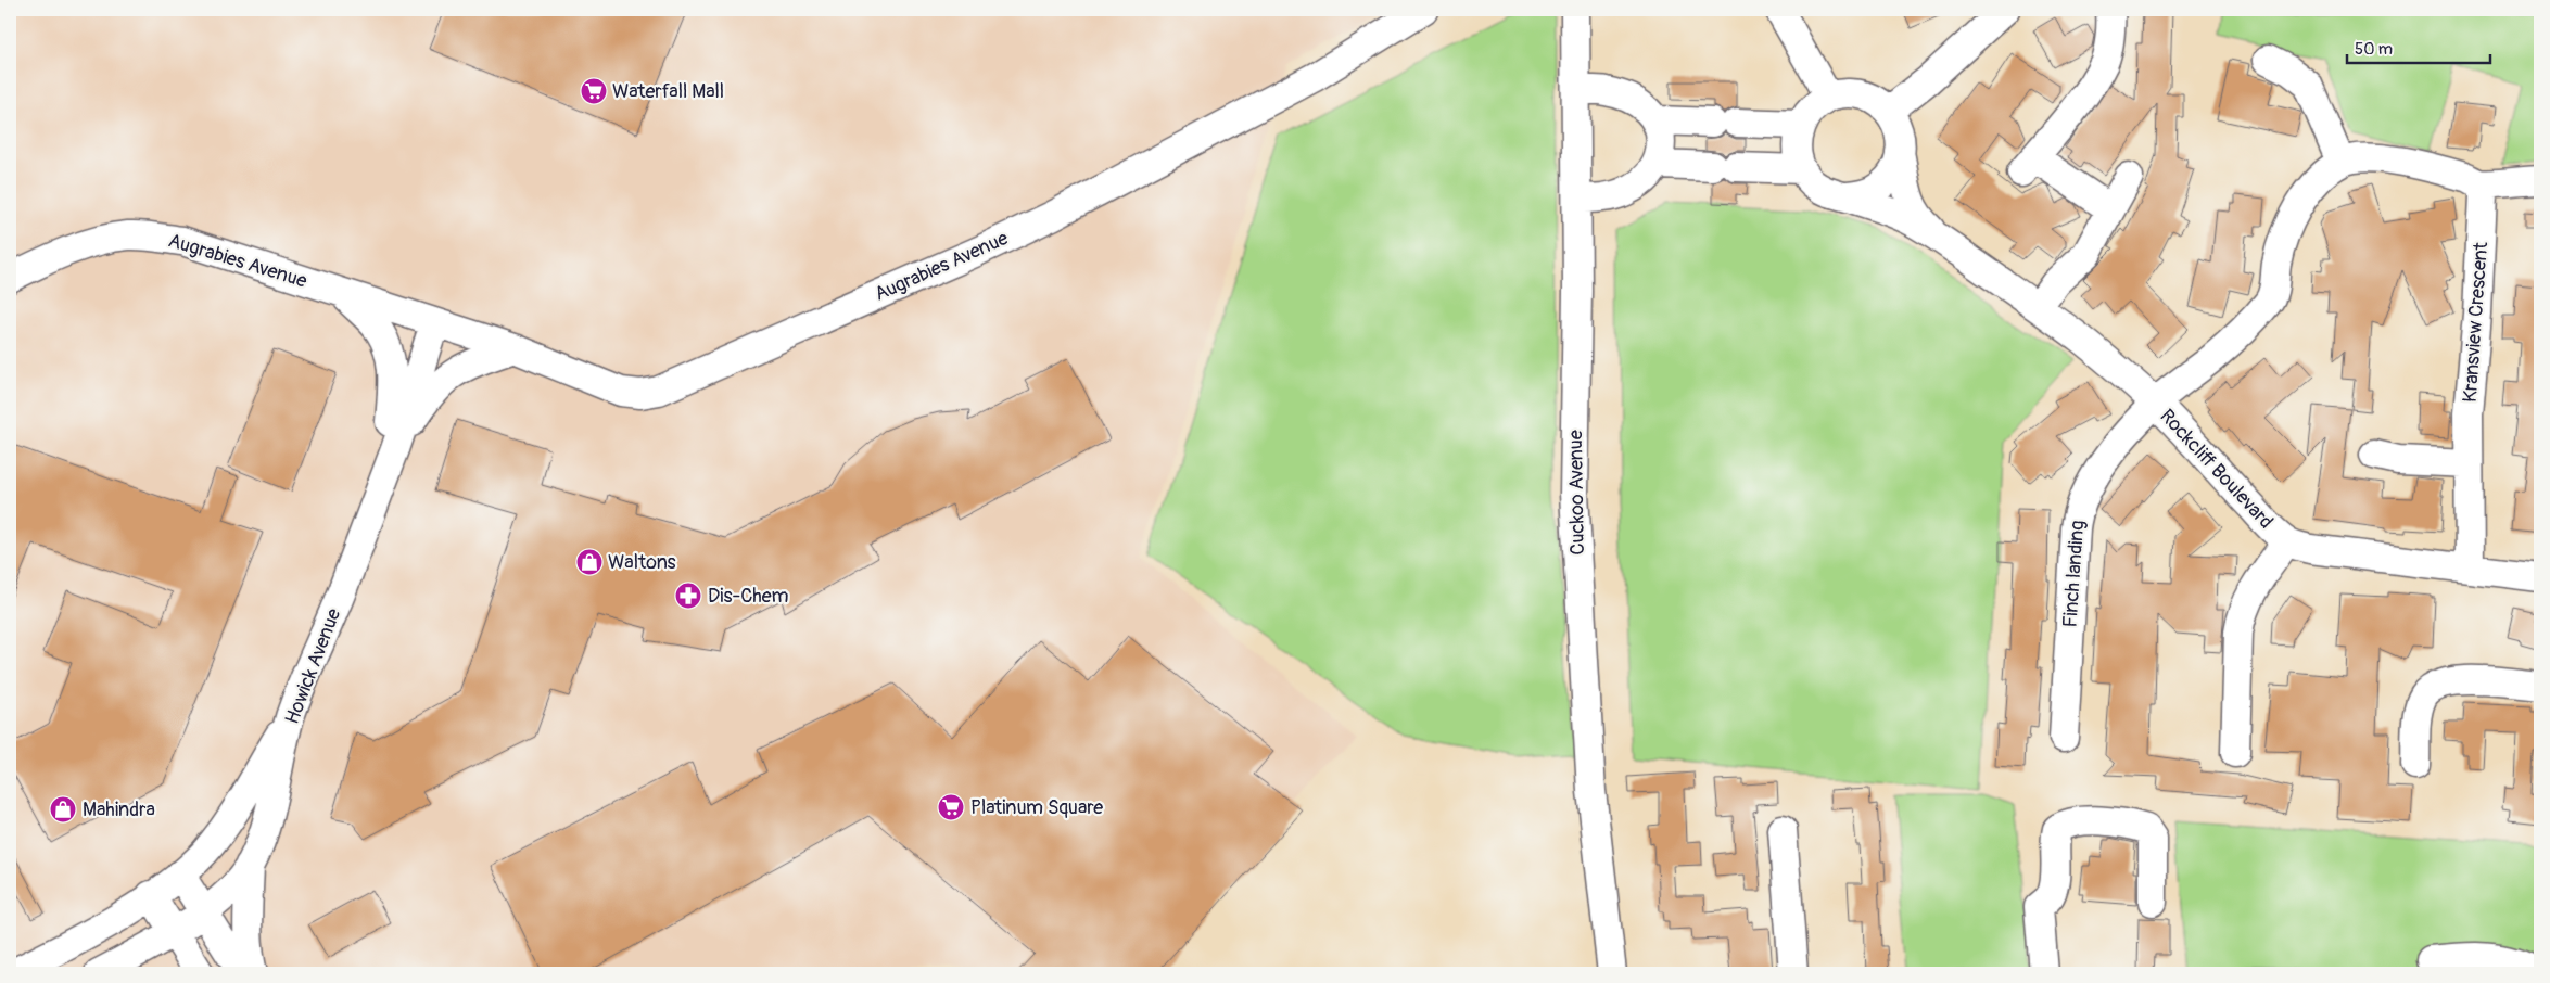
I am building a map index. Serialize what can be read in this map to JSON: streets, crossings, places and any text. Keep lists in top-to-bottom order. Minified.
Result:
{"streets":{"street":["Augrabies Avenue","Kransview Crescent","Rockcliff Boulevard","Cuckoo Avenue","Finch landing","Howick Avenue"]},"crossings":[["Augrabies Avenue","Howick Avenue"],["Kransview Crescent","Rockcliff Boulevard"],["Rockcliff Boulevard","Finch landing"]],"places":{"supermarket":["Waterfall Mall","Platinum Square"],"shop":["Waltons","Mahindra"],"pharmacy":["Dis-Chem"]},"scale_bar":"50 m"}
